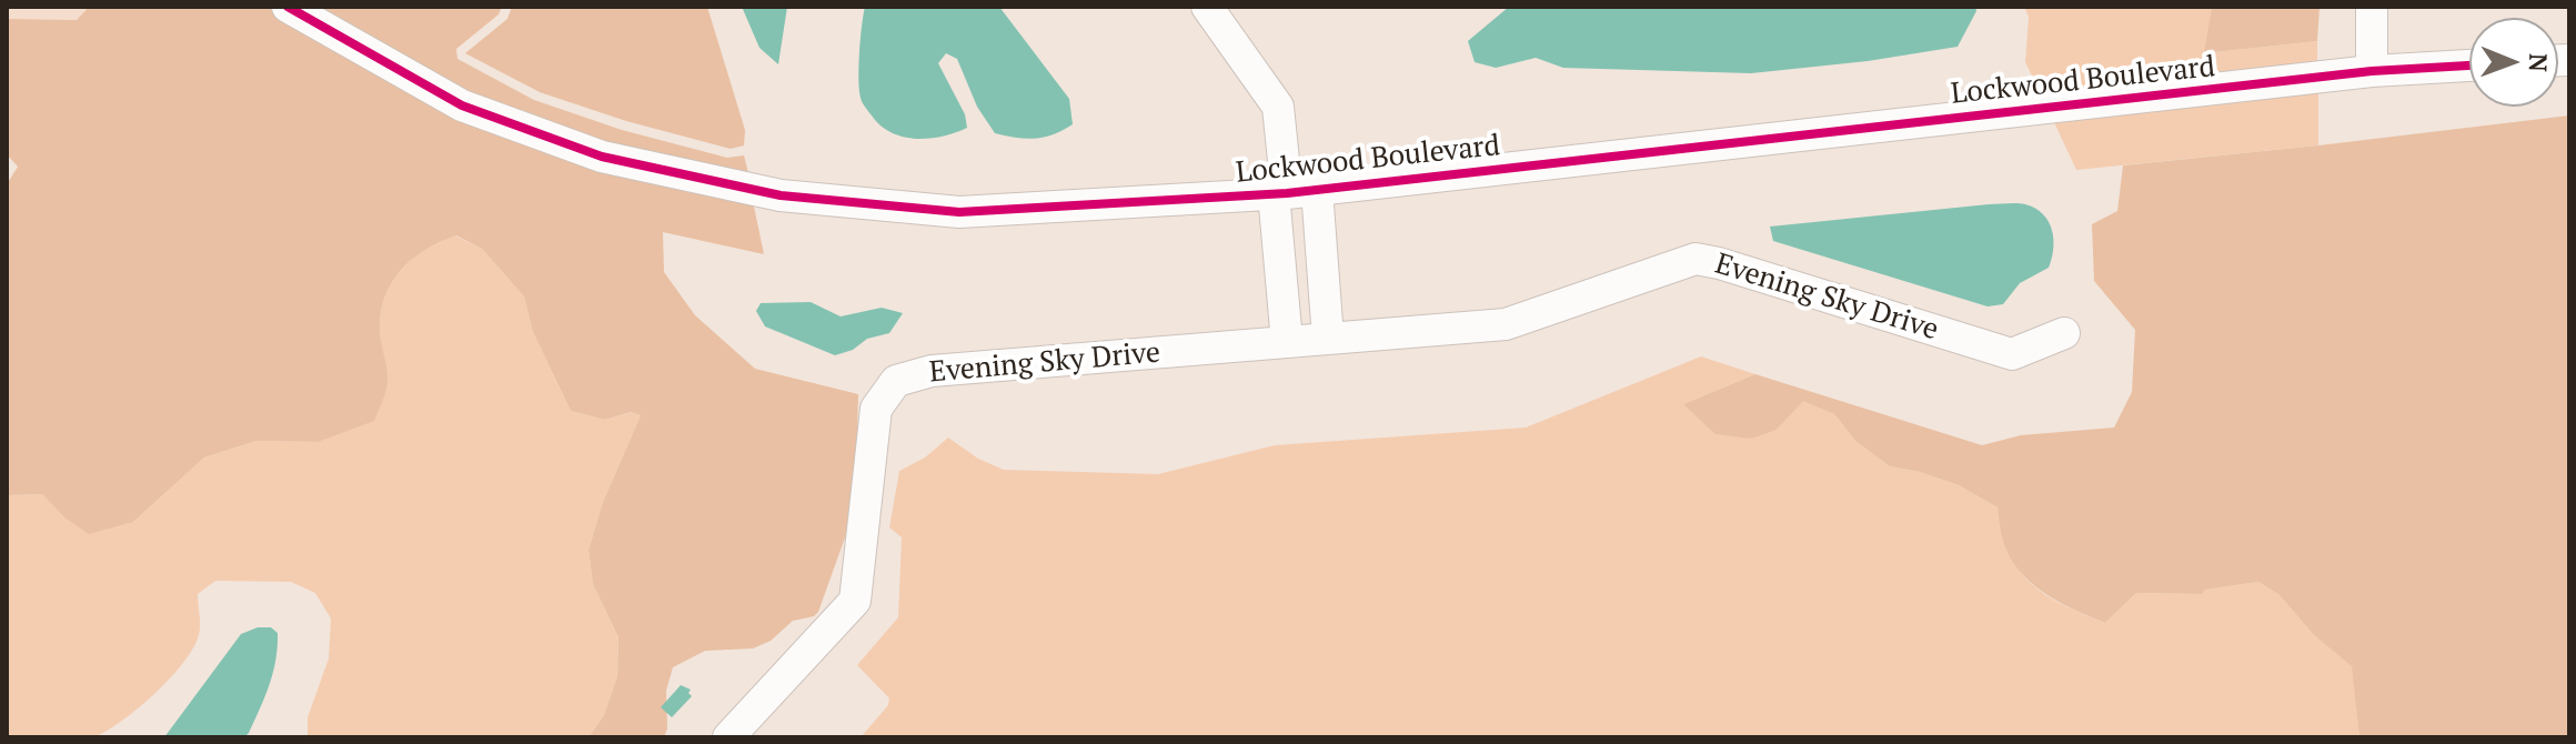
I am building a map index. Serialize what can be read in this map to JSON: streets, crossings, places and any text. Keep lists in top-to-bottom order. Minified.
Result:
{"streets":{"street":["Lockwood Boulevard","Evening Sky Drive"]},"north":"right"}
